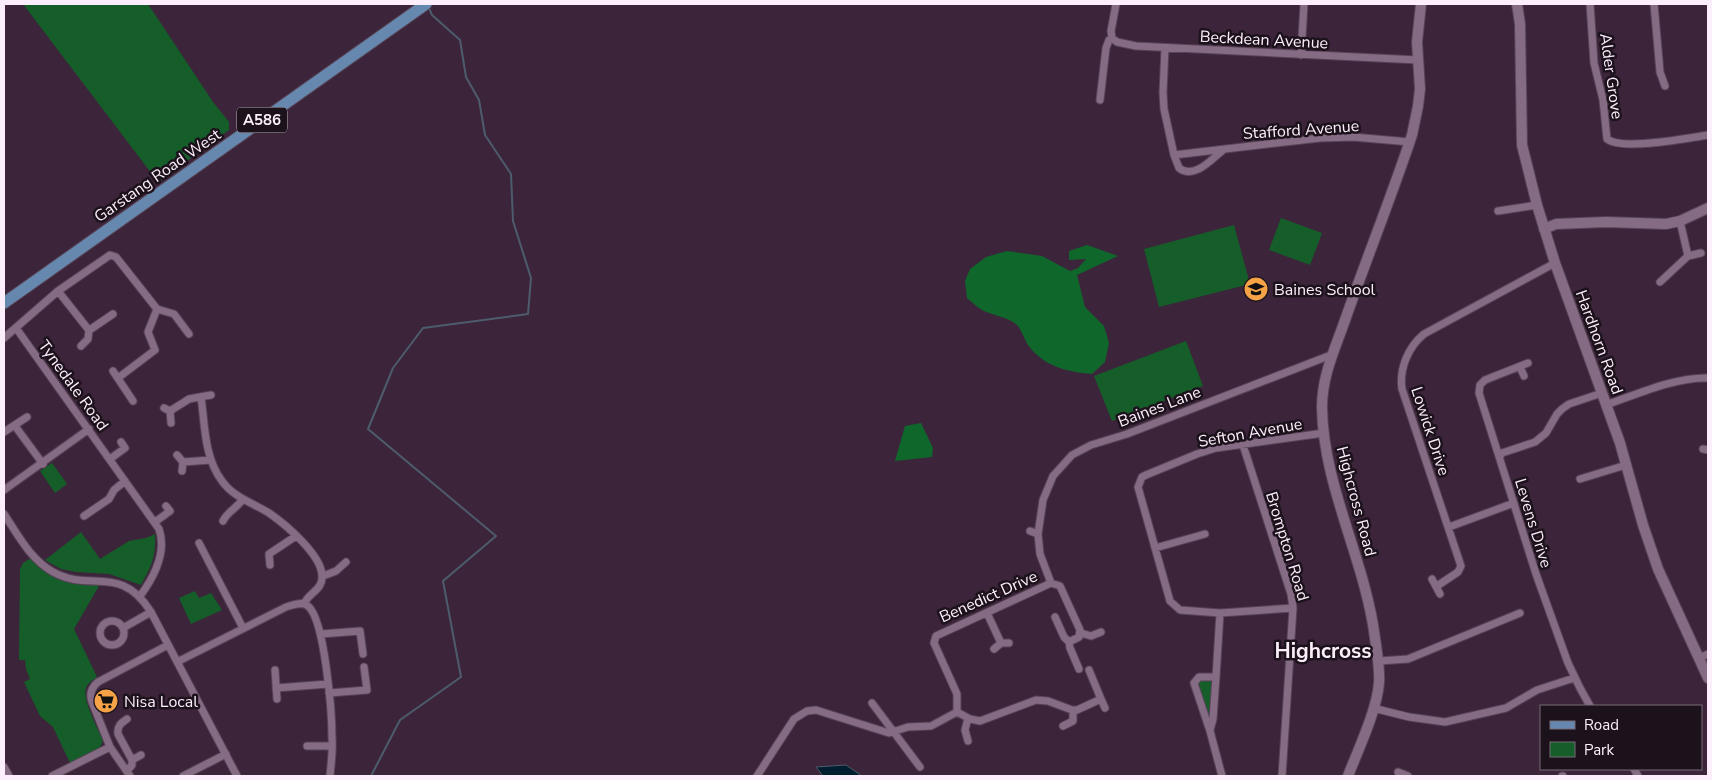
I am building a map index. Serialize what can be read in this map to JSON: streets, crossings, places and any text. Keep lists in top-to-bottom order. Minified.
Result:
{"streets":{"main road":["A586","Garstang Road West"],"street":["Beckdean Avenue","Alder Grove","Stafford Avenue","Hardhorn Road","Tynedale Road","Baines Lane","Lowick Drive","Sefton Avenue","Highcross Road","Levens Drive","Brompton Road","Benedict Drive"]},"crossings":[["Beckdean Avenue","Stafford Avenue"],["Beckdean Avenue","Highcross Road"],["Stafford Avenue","Highcross Road"],["Hardhorn Road","Lowick Drive"],["Baines Lane","Highcross Road"],["Sefton Avenue","Highcross Road"],["Sefton Avenue","Brompton Road"]],"districts":["Highcross"],"places":{"school or university":["Baines School"],"supermarket":["Nisa Local"]},"legend":["Road","Park"]}
